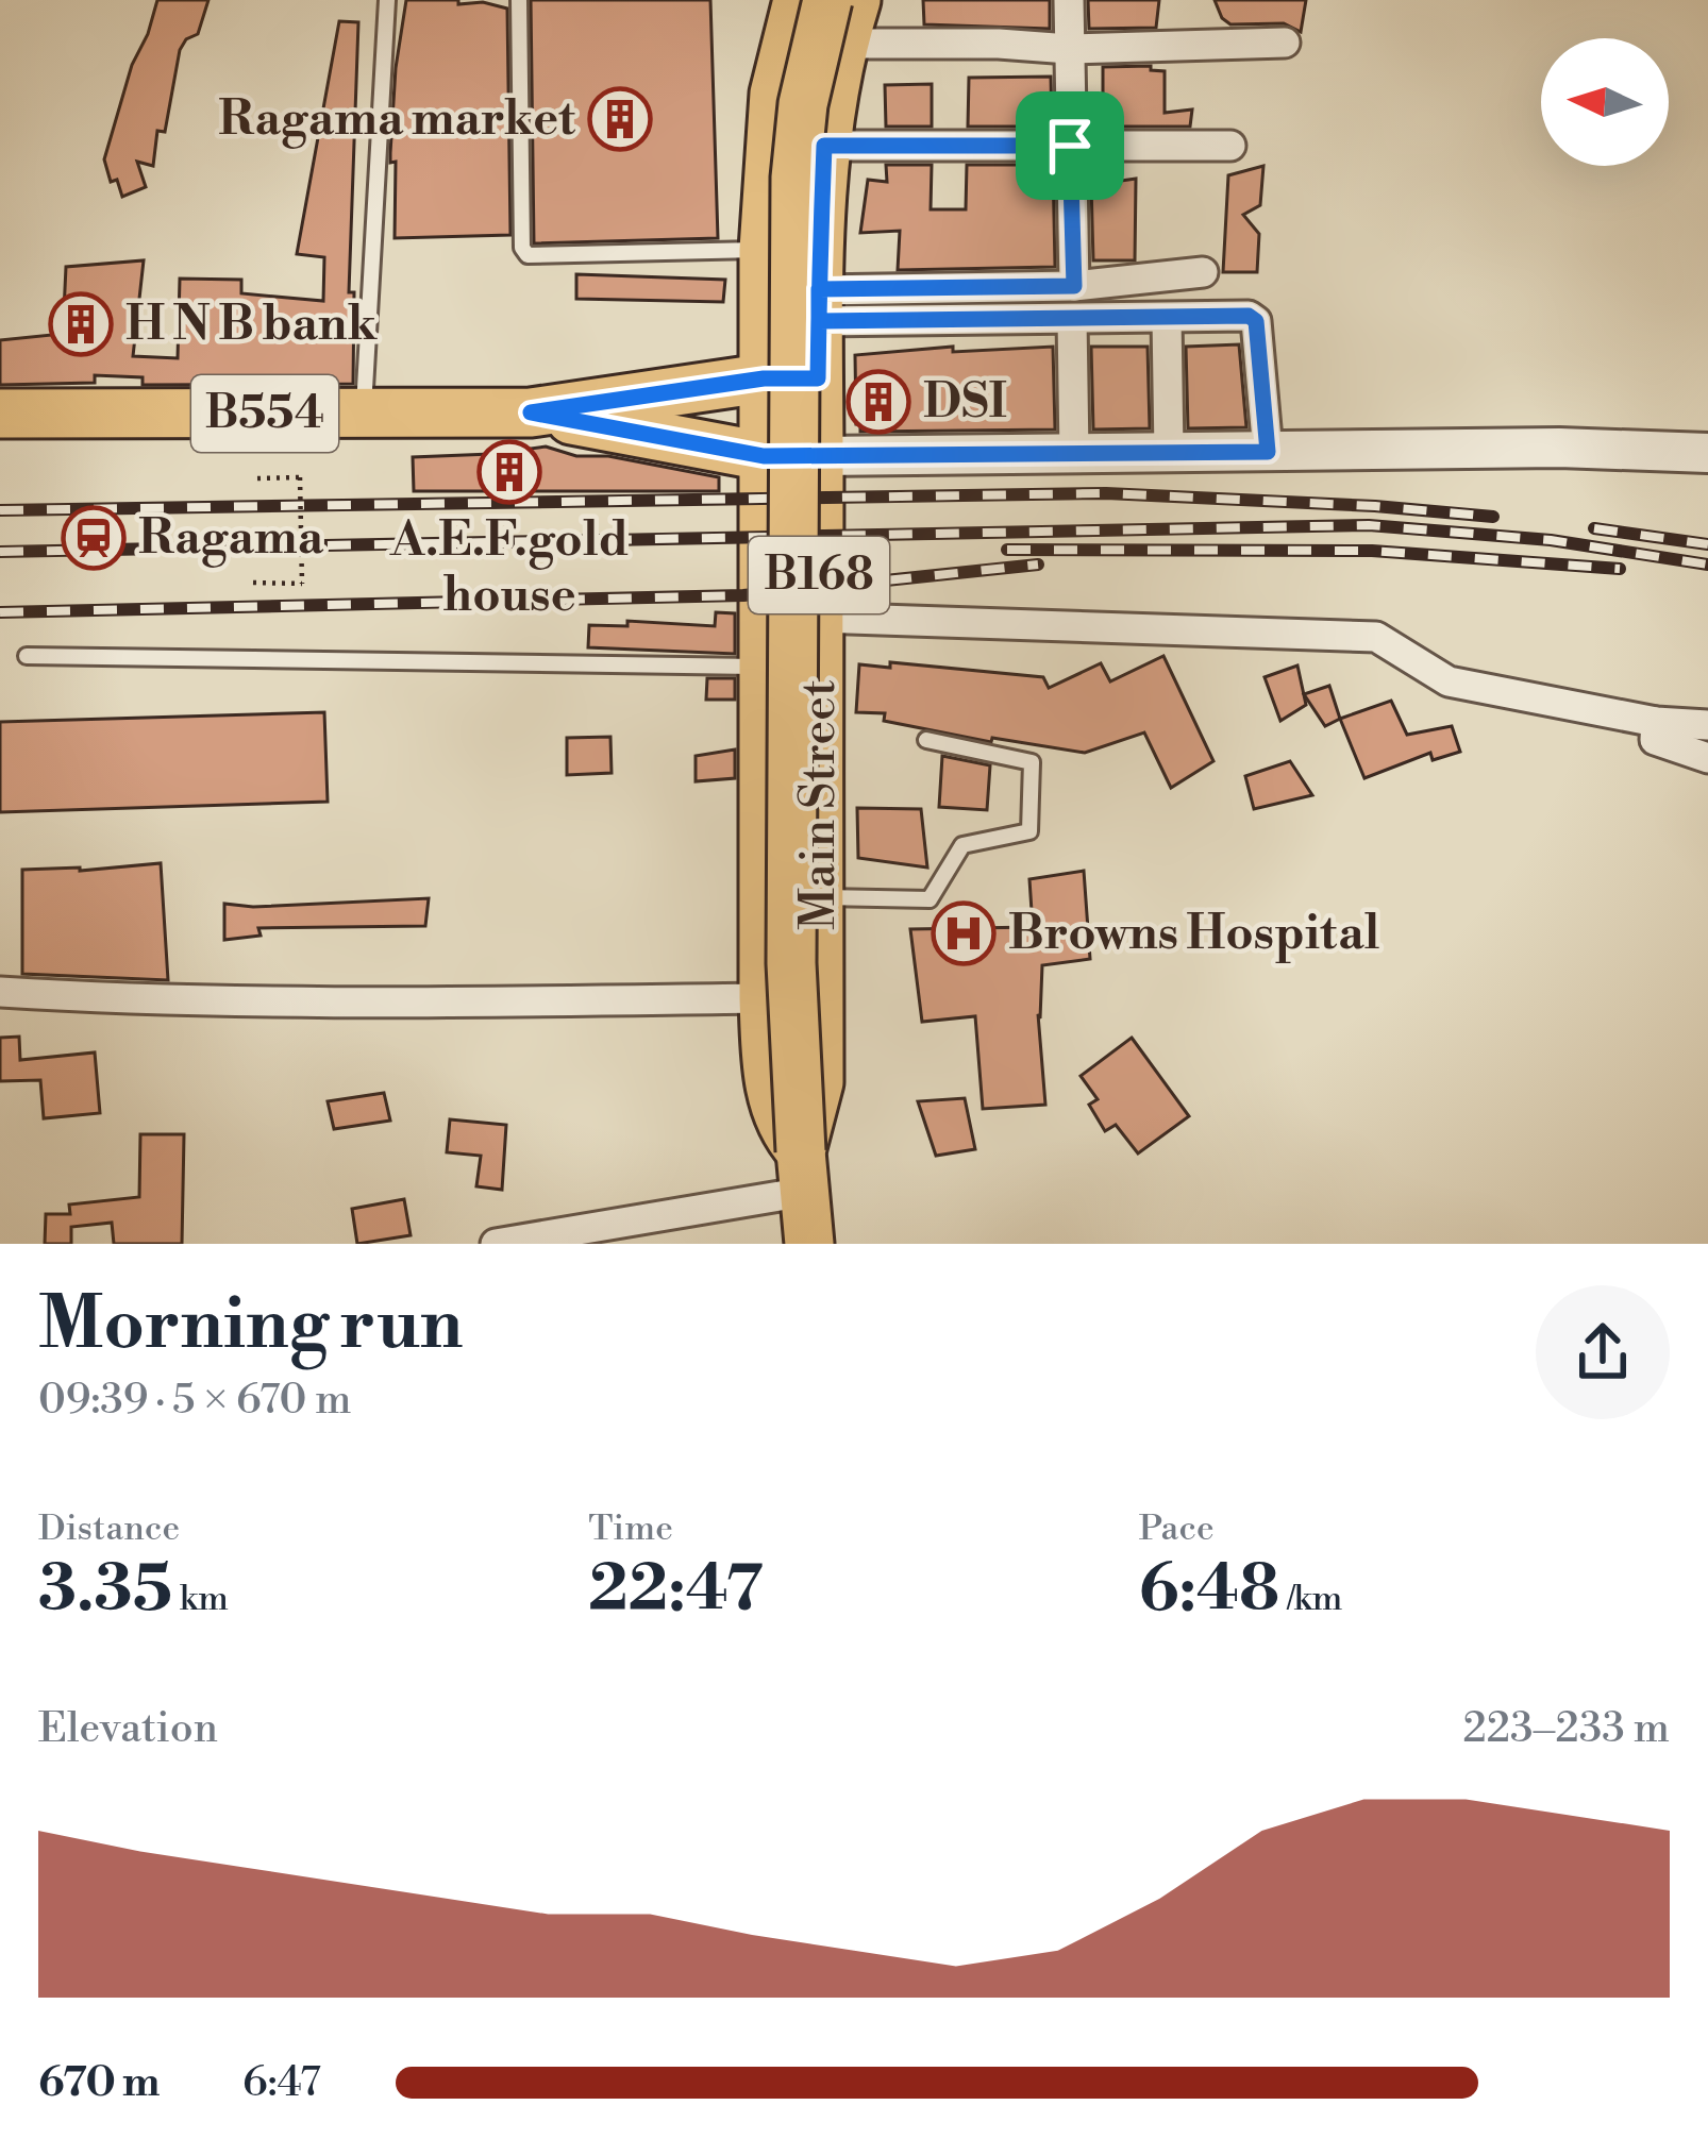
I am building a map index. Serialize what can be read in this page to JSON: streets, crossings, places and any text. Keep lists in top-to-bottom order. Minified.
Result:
{"streets":{"main road":["B554","B168","Main Street"]},"crossings":[["B554","B168"],["B168","Main Street"]],"places":{"building":["Ragama market","H N B bank","DSI","A.E.F.gold house"],"station":["Ragama"],"hospital":["Browns Hospital"]},"north":"left","page":{"heading":["Morning run","09:39 · 5 × 670 m"],"stats":[["Distance","3.35 km"],["Time","22:47"],["Pace","6:48 /km"]],"chart":["Elevation","223–233 m"],"list":[{"name":"670 m","note":"6:47"}]}}
